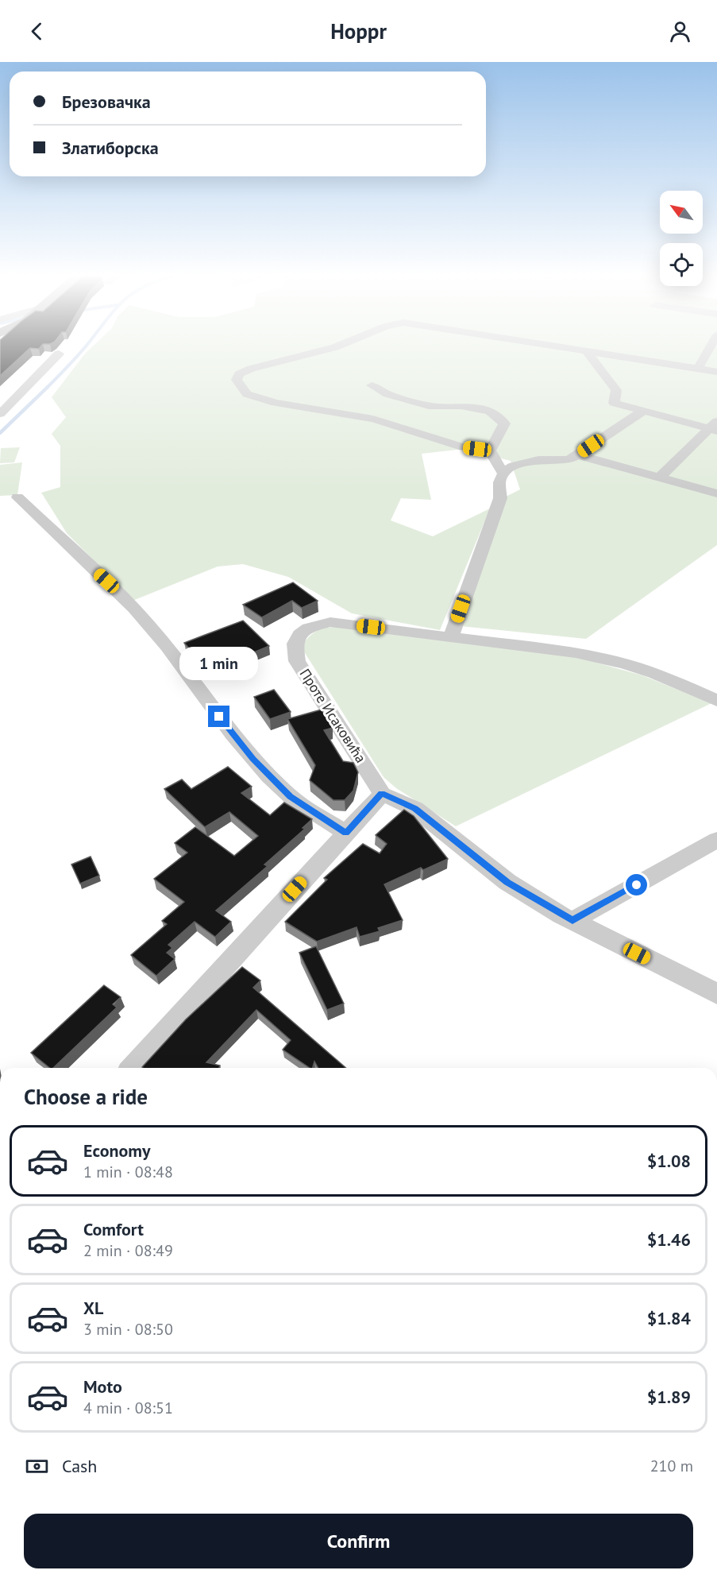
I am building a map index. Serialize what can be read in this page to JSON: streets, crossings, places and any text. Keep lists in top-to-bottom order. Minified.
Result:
{"streets":{"street":["Проте Исаковића"]},"north":"top left","page":{"header":"Hoppr","banner":["Брезовачка","Златиборска"],"bubble":"1 min","heading":"Choose a ride","list":[{"name":"Economy","note":"1 min · 08:48","value":"$1.08"},{"name":"Comfort","note":"2 min · 08:49","value":"$1.46"},{"name":"XL","note":"3 min · 08:50","value":"$1.84"},{"name":"Moto","note":"4 min · 08:51","value":"$1.89"}],"pay":["Cash","210 m"],"buttons":"Confirm"}}
